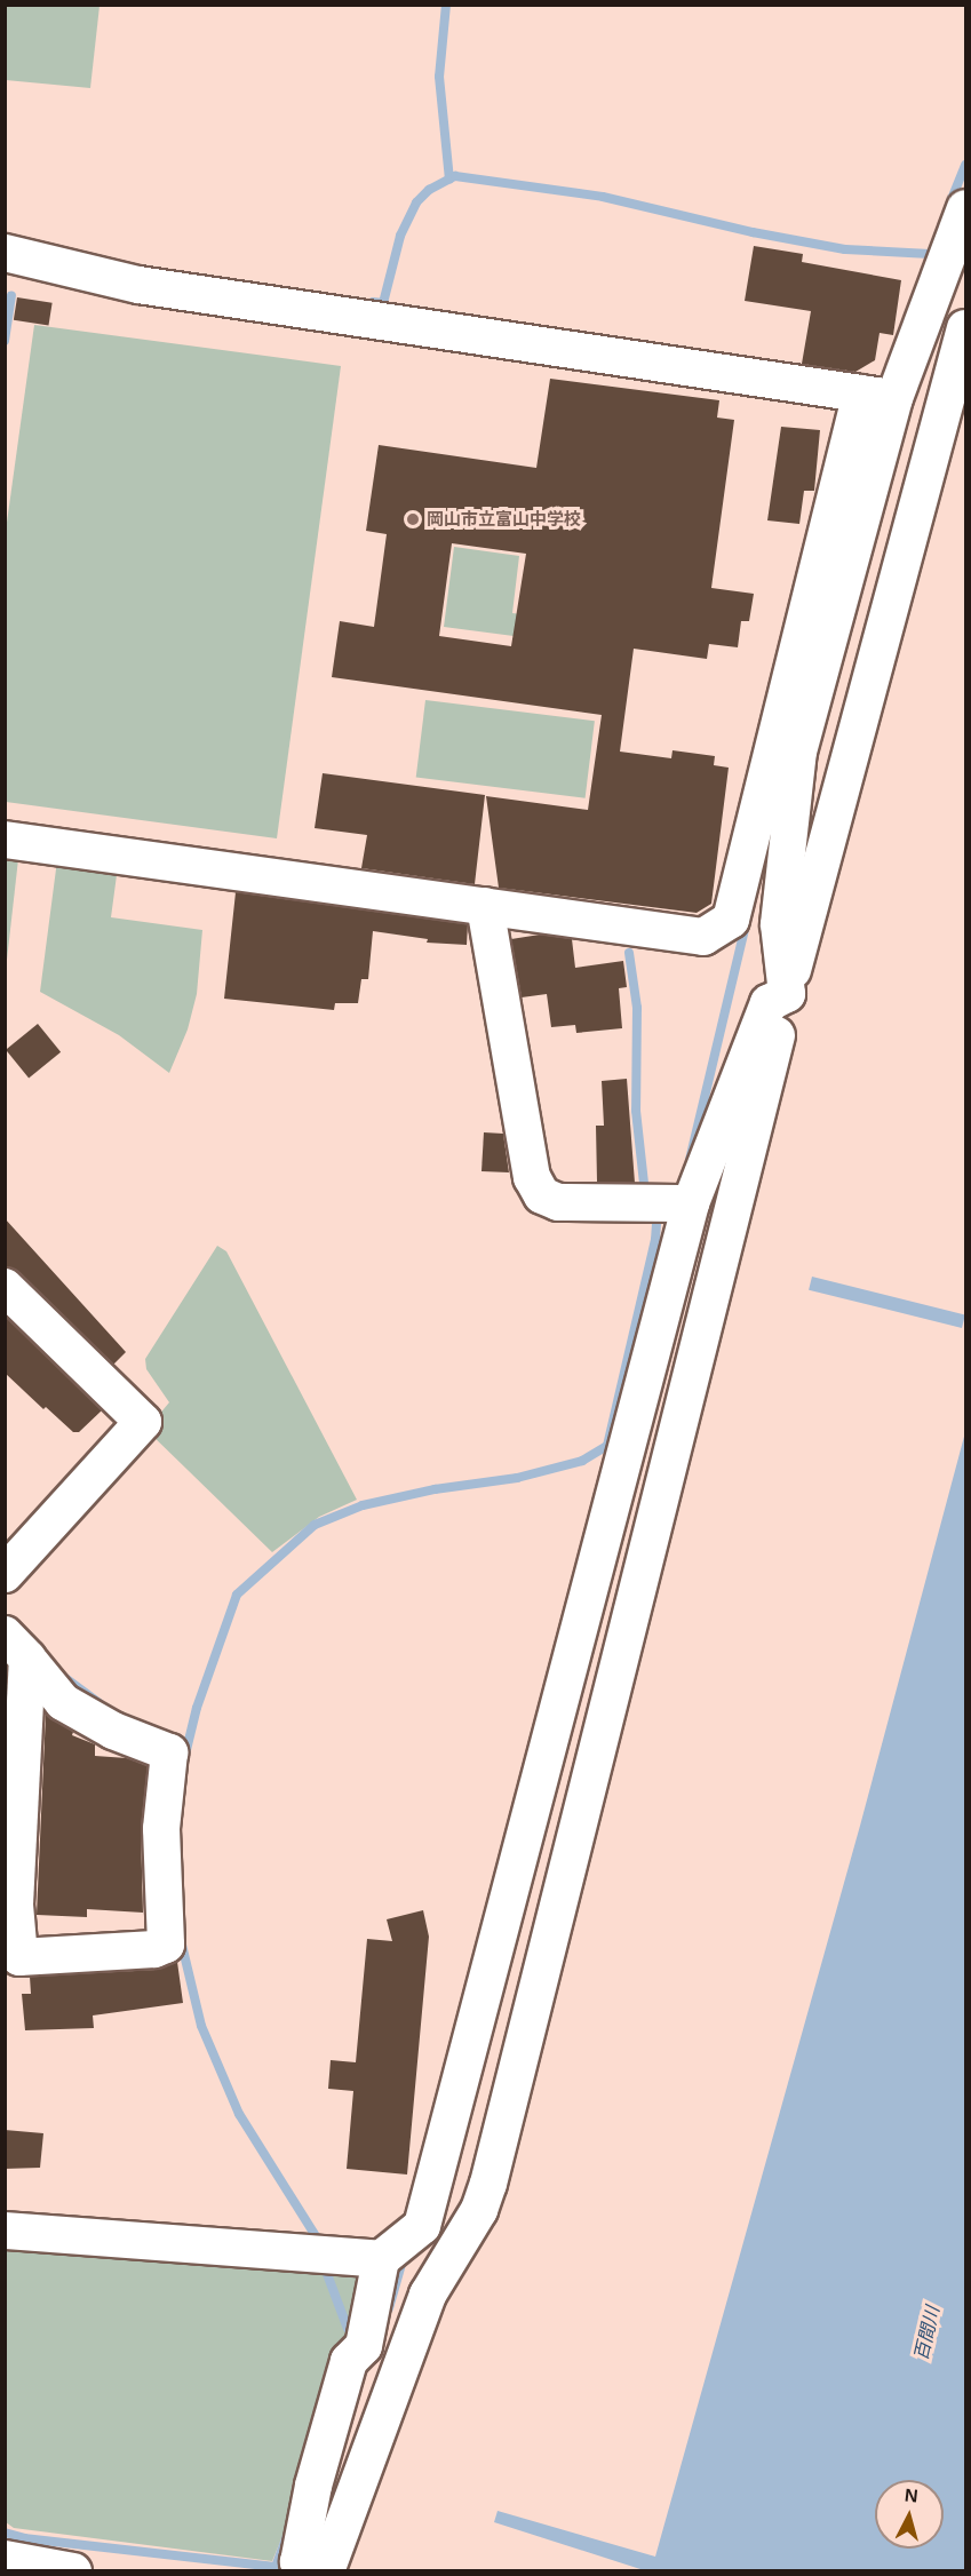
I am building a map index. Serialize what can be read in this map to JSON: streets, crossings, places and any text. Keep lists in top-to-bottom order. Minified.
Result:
{"water":["百間川"],"places":["岡山市立富山中学校"],"north":"top"}
